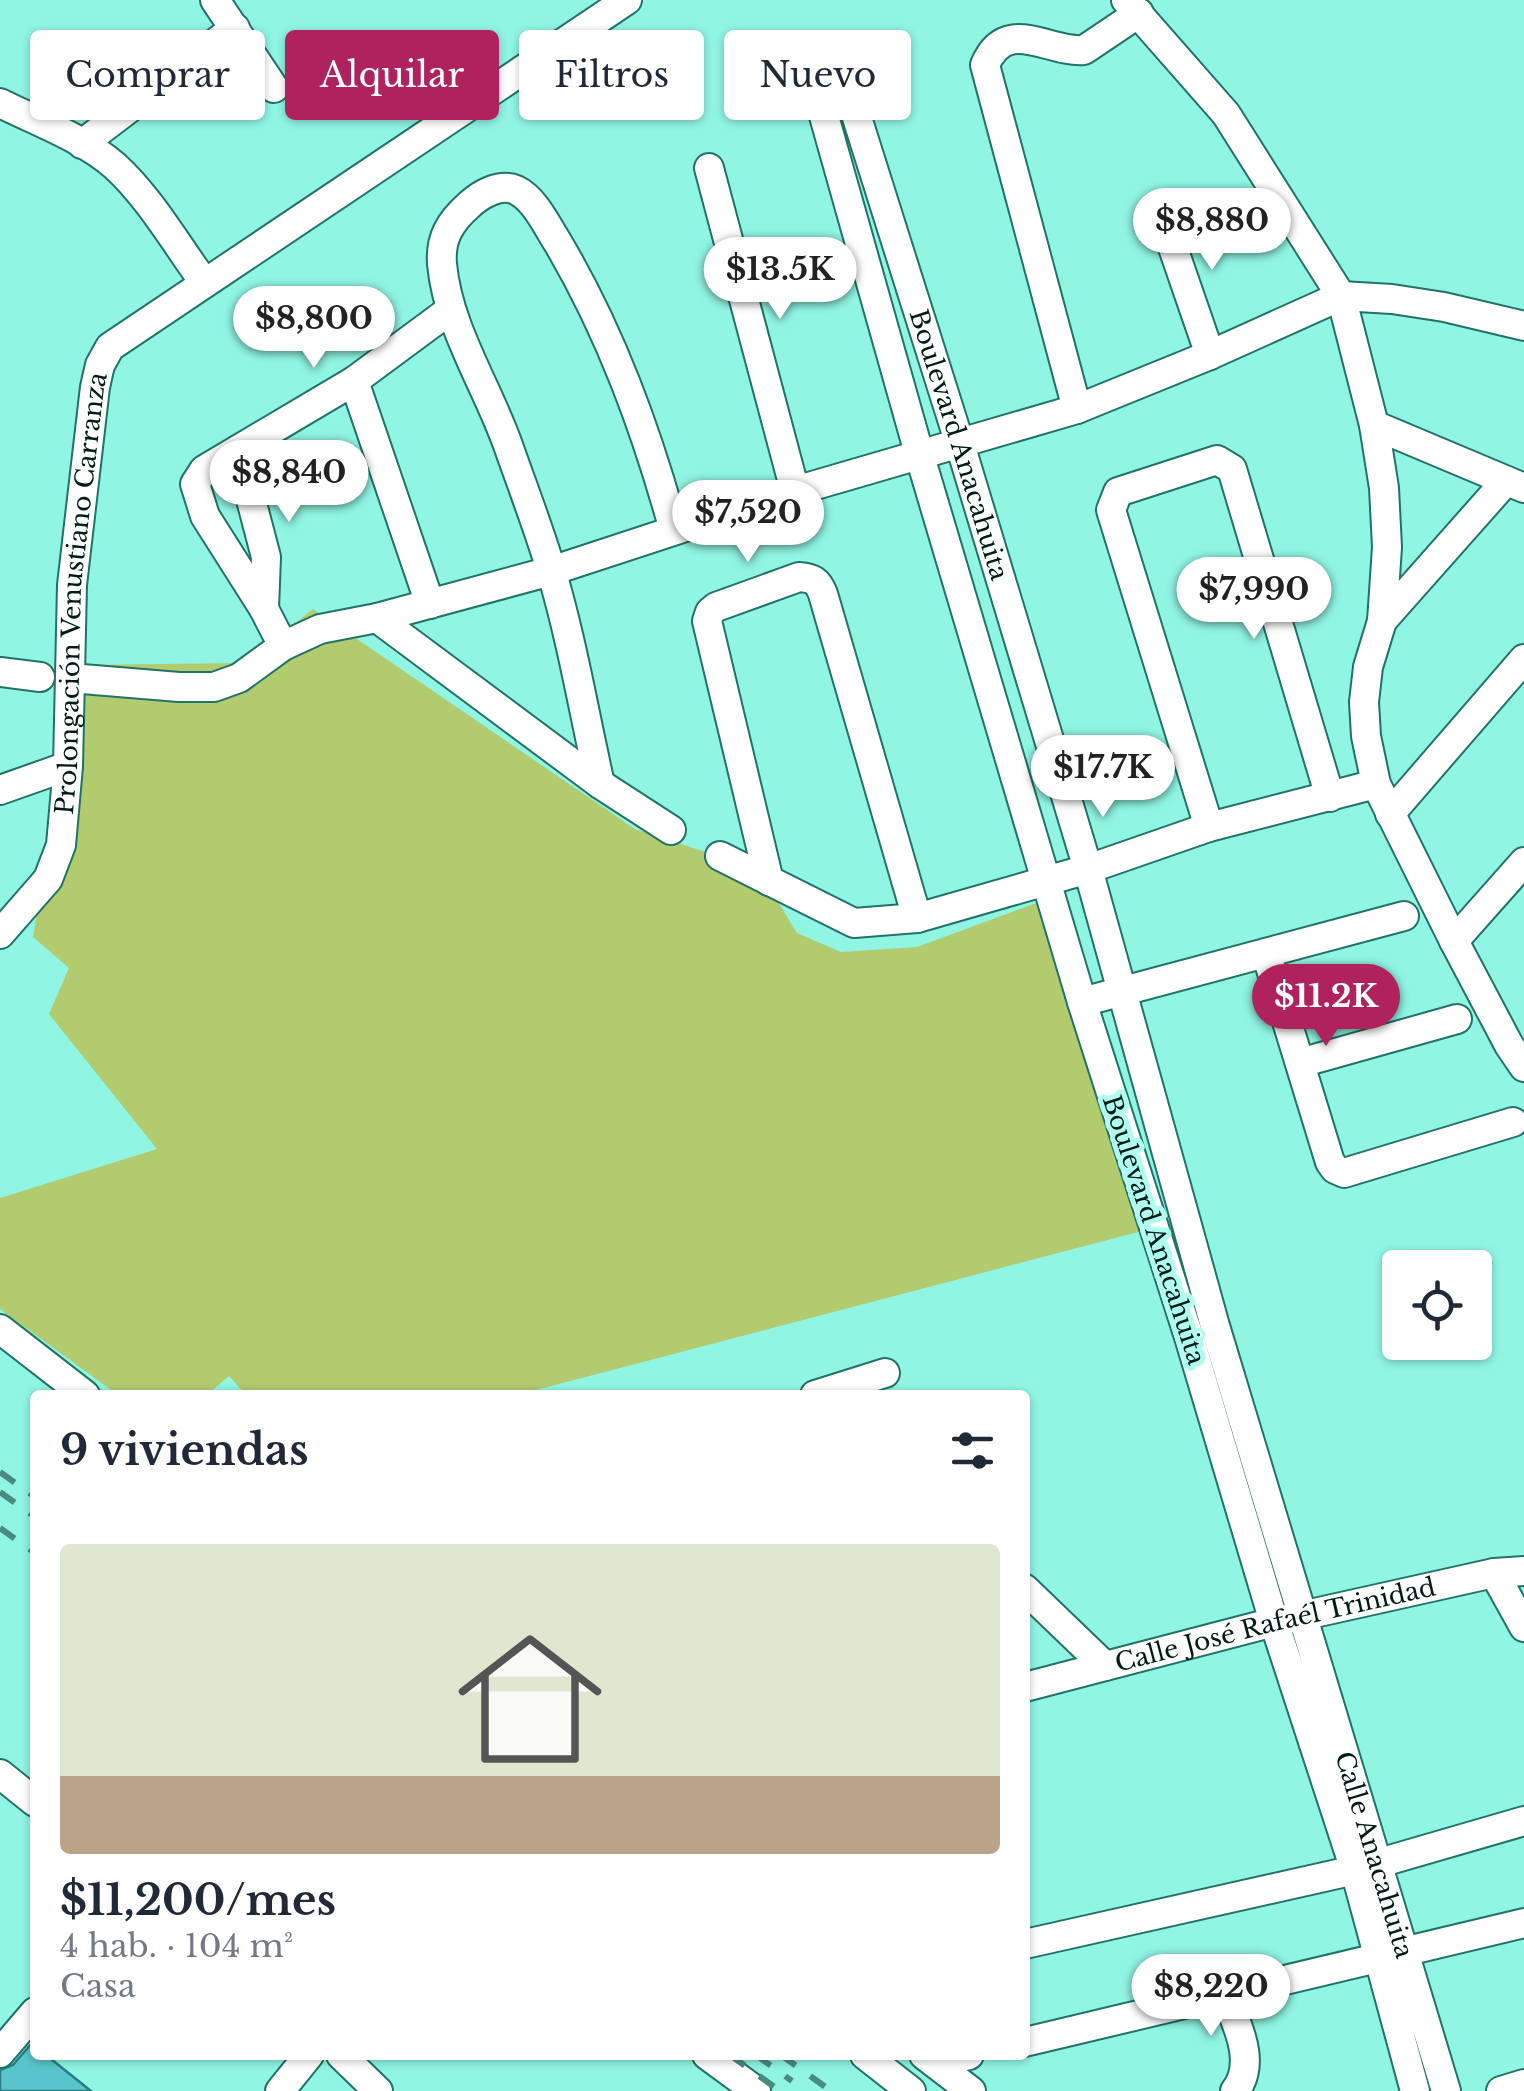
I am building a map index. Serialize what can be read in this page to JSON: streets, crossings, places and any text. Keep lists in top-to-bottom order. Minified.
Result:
{"streets":{"street":["Boulevard Anacahuita","Prolongación Venustiano Carranza","Calle José Rafaél Trinidad","Calle Anacahuita"]},"crossings":[["Boulevard Anacahuita","Calle José Rafaél Trinidad"],["Boulevard Anacahuita","Calle Anacahuita"],["Calle José Rafaél Trinidad","Calle Anacahuita"]],"page":{"chip":["Comprar","Alquilar","Filtros","Nuevo"],"price":["$8,880","$13.5K","$8,800","$8,840","$7,520","$7,990","$17.7K","$11.2K","$8,220"],"heading":"9 viviendas","list":[{"name":"$11,200/mes","note":"4 hab. · 104 m² · Casa"}]}}
